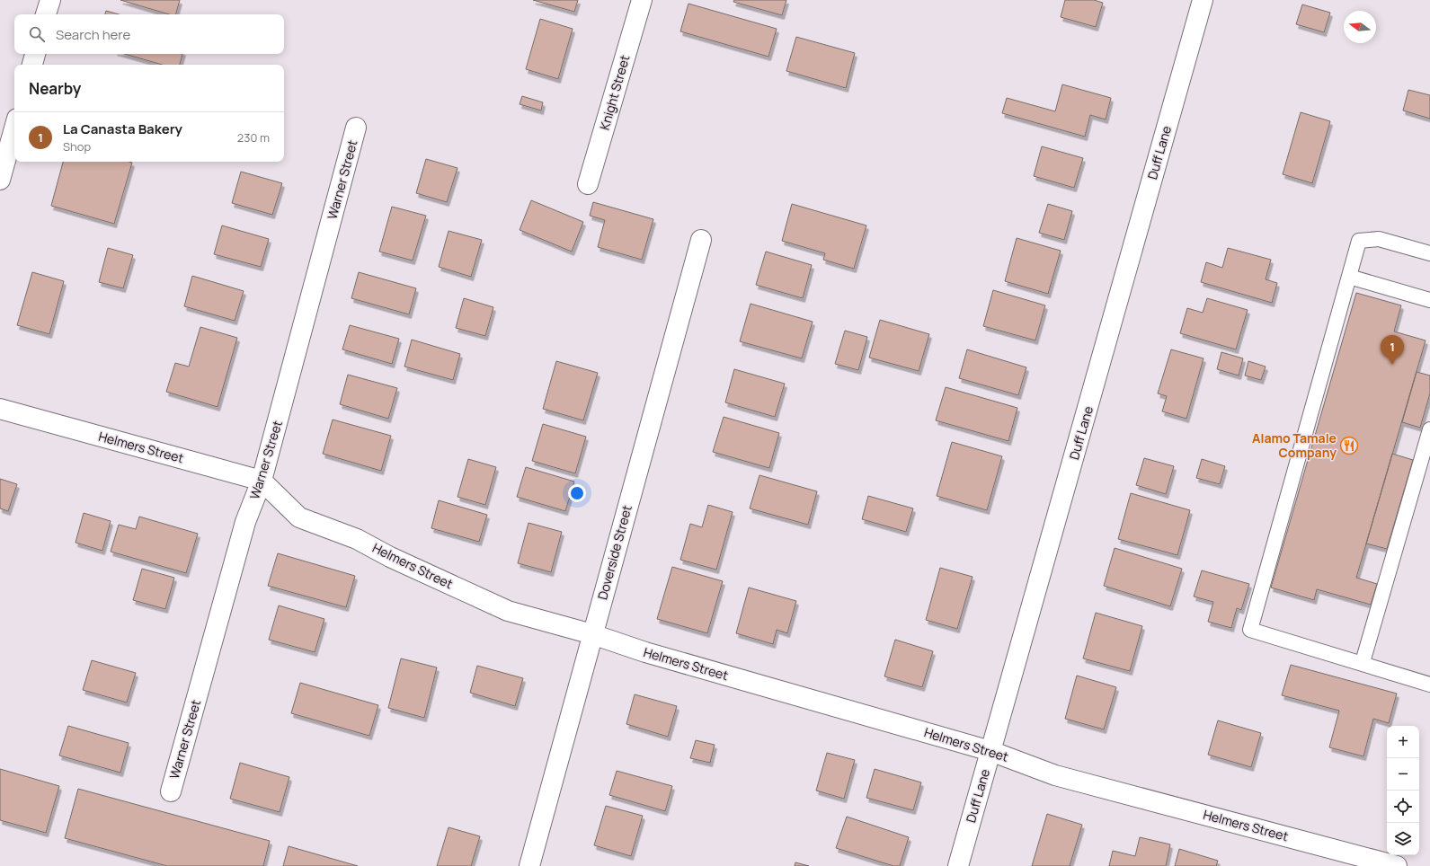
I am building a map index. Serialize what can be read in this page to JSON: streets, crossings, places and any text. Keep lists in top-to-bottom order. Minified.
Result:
{"streets":{"street":["Knight Street","Duff Lane","Warner Street","Helmers Street","Doverside Street"]},"crossings":[["Duff Lane","Helmers Street"],["Warner Street","Helmers Street"],["Helmers Street","Doverside Street"]],"places":{"restaurant":["Alamo Tamale Company"]},"north":"left","page":{"search":"Search here","heading":"Nearby","list":[{"mark":"1","name":"La Canasta Bakery","note":"Shop","value":"230 m"}],"pins":"1","map_buttons":["+","−"]}}
